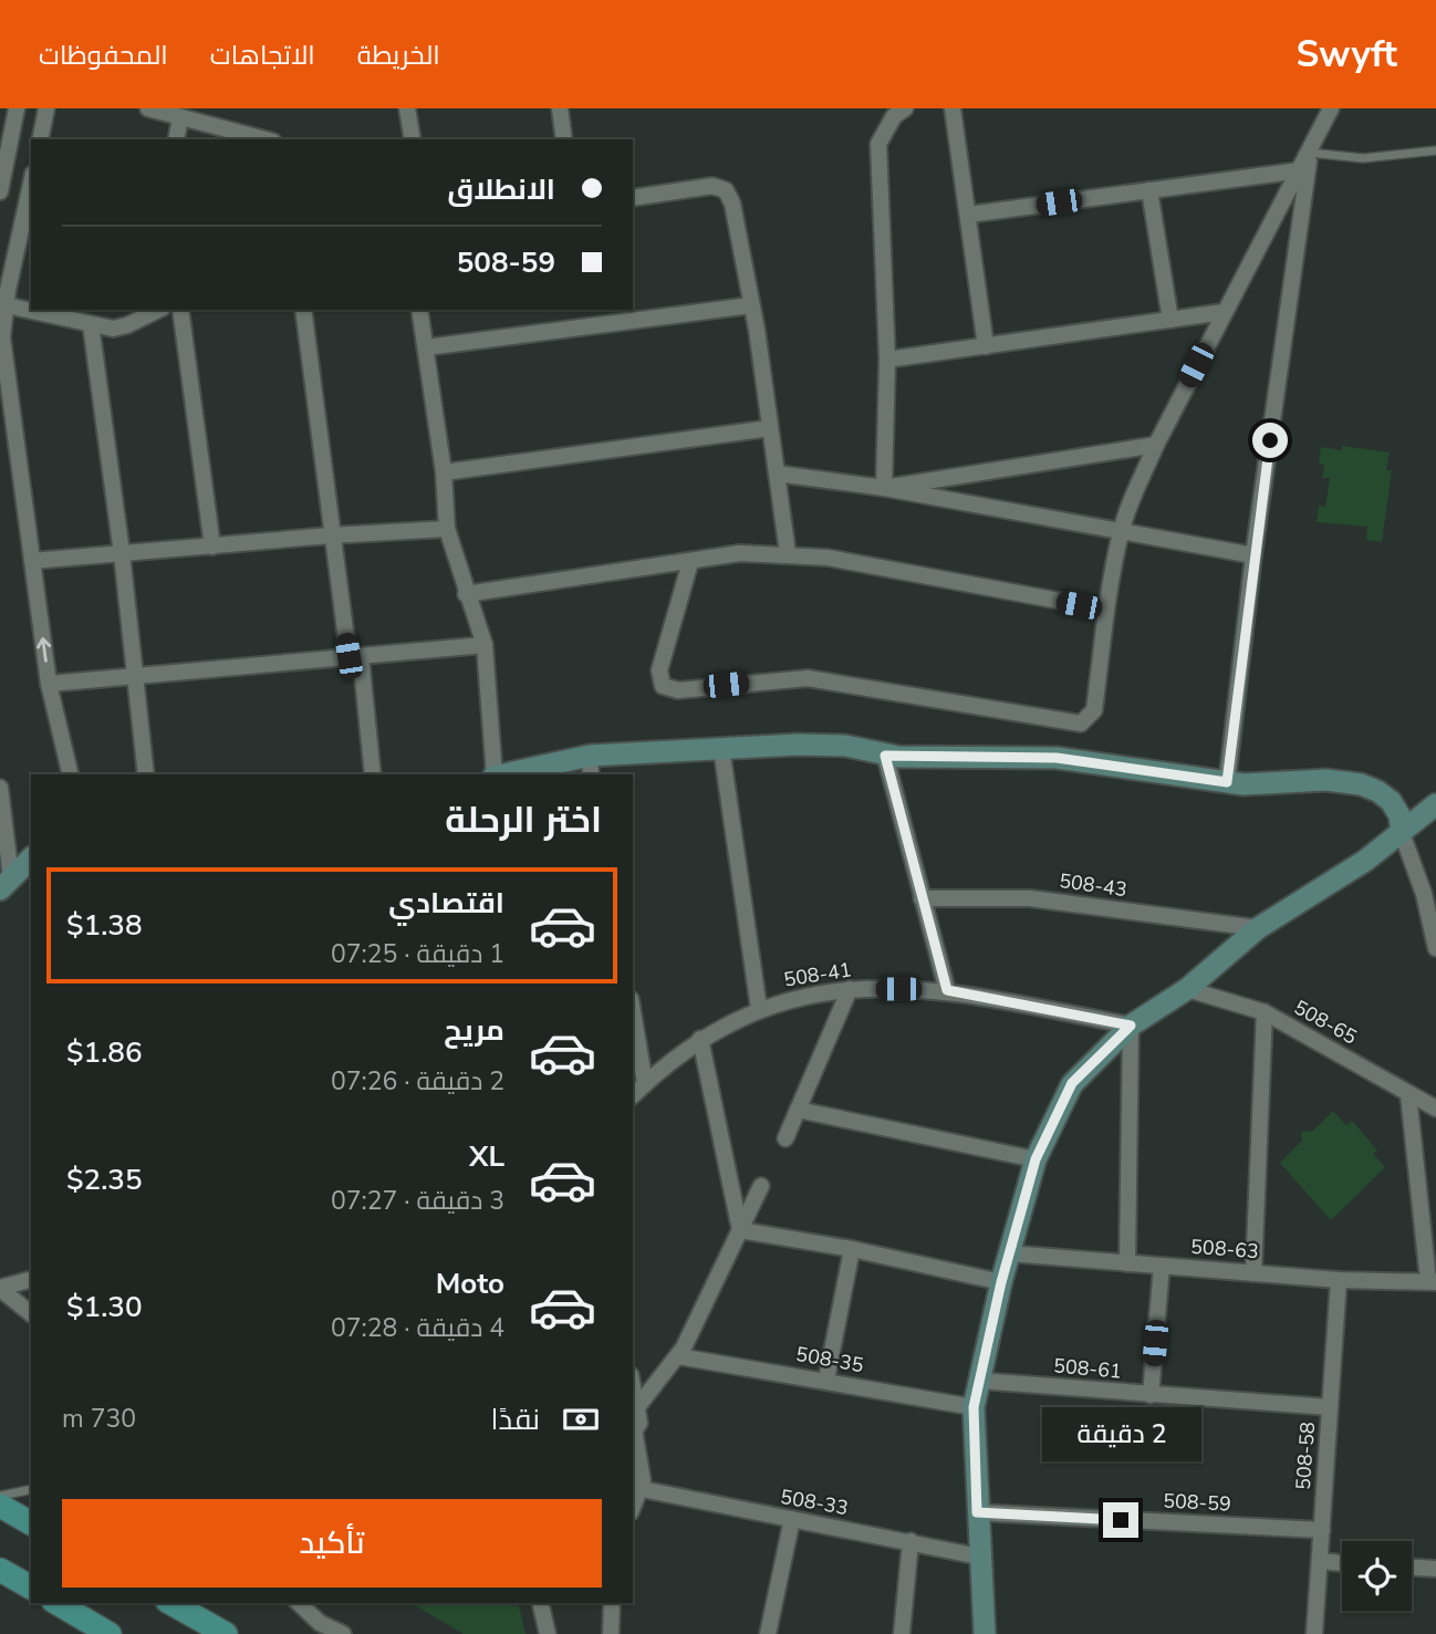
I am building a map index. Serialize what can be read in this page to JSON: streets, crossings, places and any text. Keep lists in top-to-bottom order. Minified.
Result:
{"streets":{"street":["508-43","508-41","508-65","508-63","508-35","508-61","508-58","508-33","508-59"]},"crossings":[["508-63","508-58"],["508-61","508-58"],["508-58","508-59"]],"page":{"header":"Swyft","nav":["الخريطة","الاتجاهات","المحفوظات"],"banner":["الانطلاق","508-59"],"heading":"اختر الرحلة","list":[{"name":"اقتصادي","note":"1 دقيقة · 07:25","value":"$1.38"},{"name":"مريح","note":"2 دقيقة · 07:26","value":"$1.86"},{"name":"XL","note":"3 دقيقة · 07:27","value":"$2.35"},{"name":"Moto","note":"4 دقيقة · 07:28","value":"$1.30"}],"pay":["نقدًا","730 m"],"bubble":"2 دقيقة","buttons":"تأكيد"}}
